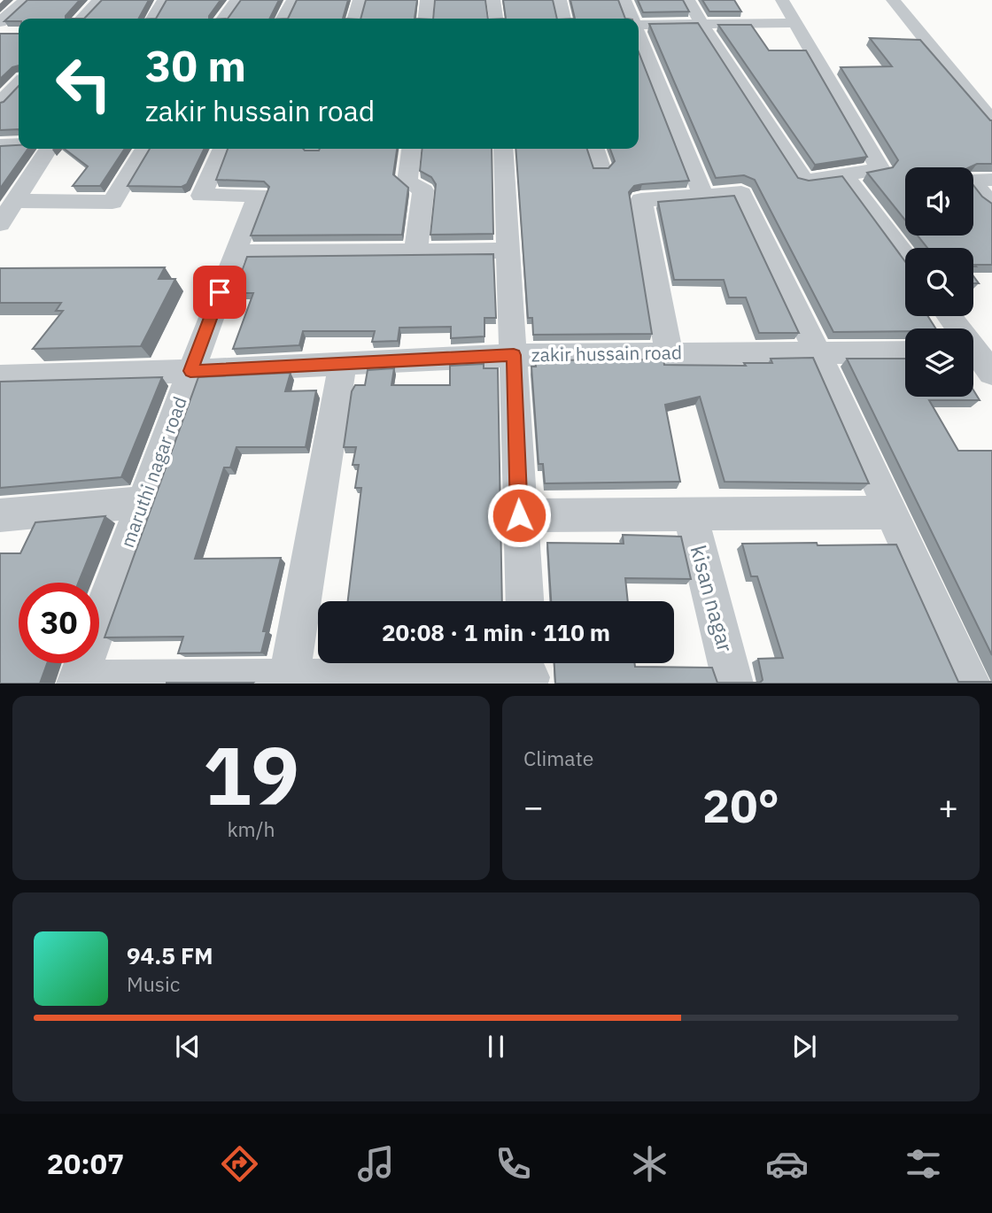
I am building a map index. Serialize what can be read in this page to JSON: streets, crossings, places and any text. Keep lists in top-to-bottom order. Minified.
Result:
{"streets":{"street":["zakir hussain road","maruthi nagar road","kisan nagar"]},"crossings":[["zakir hussain road","maruthi nagar road"]],"page":{"turn":["30 m","zakir hussain road"],"limit":"30","trip":"20:08 · 1 min · 110 m","tile":[["19","km/h"],"Climate"],"heat":["−","20°","+"],"song":["94.5 FM","Music"],"tabs":"20:07"}}
